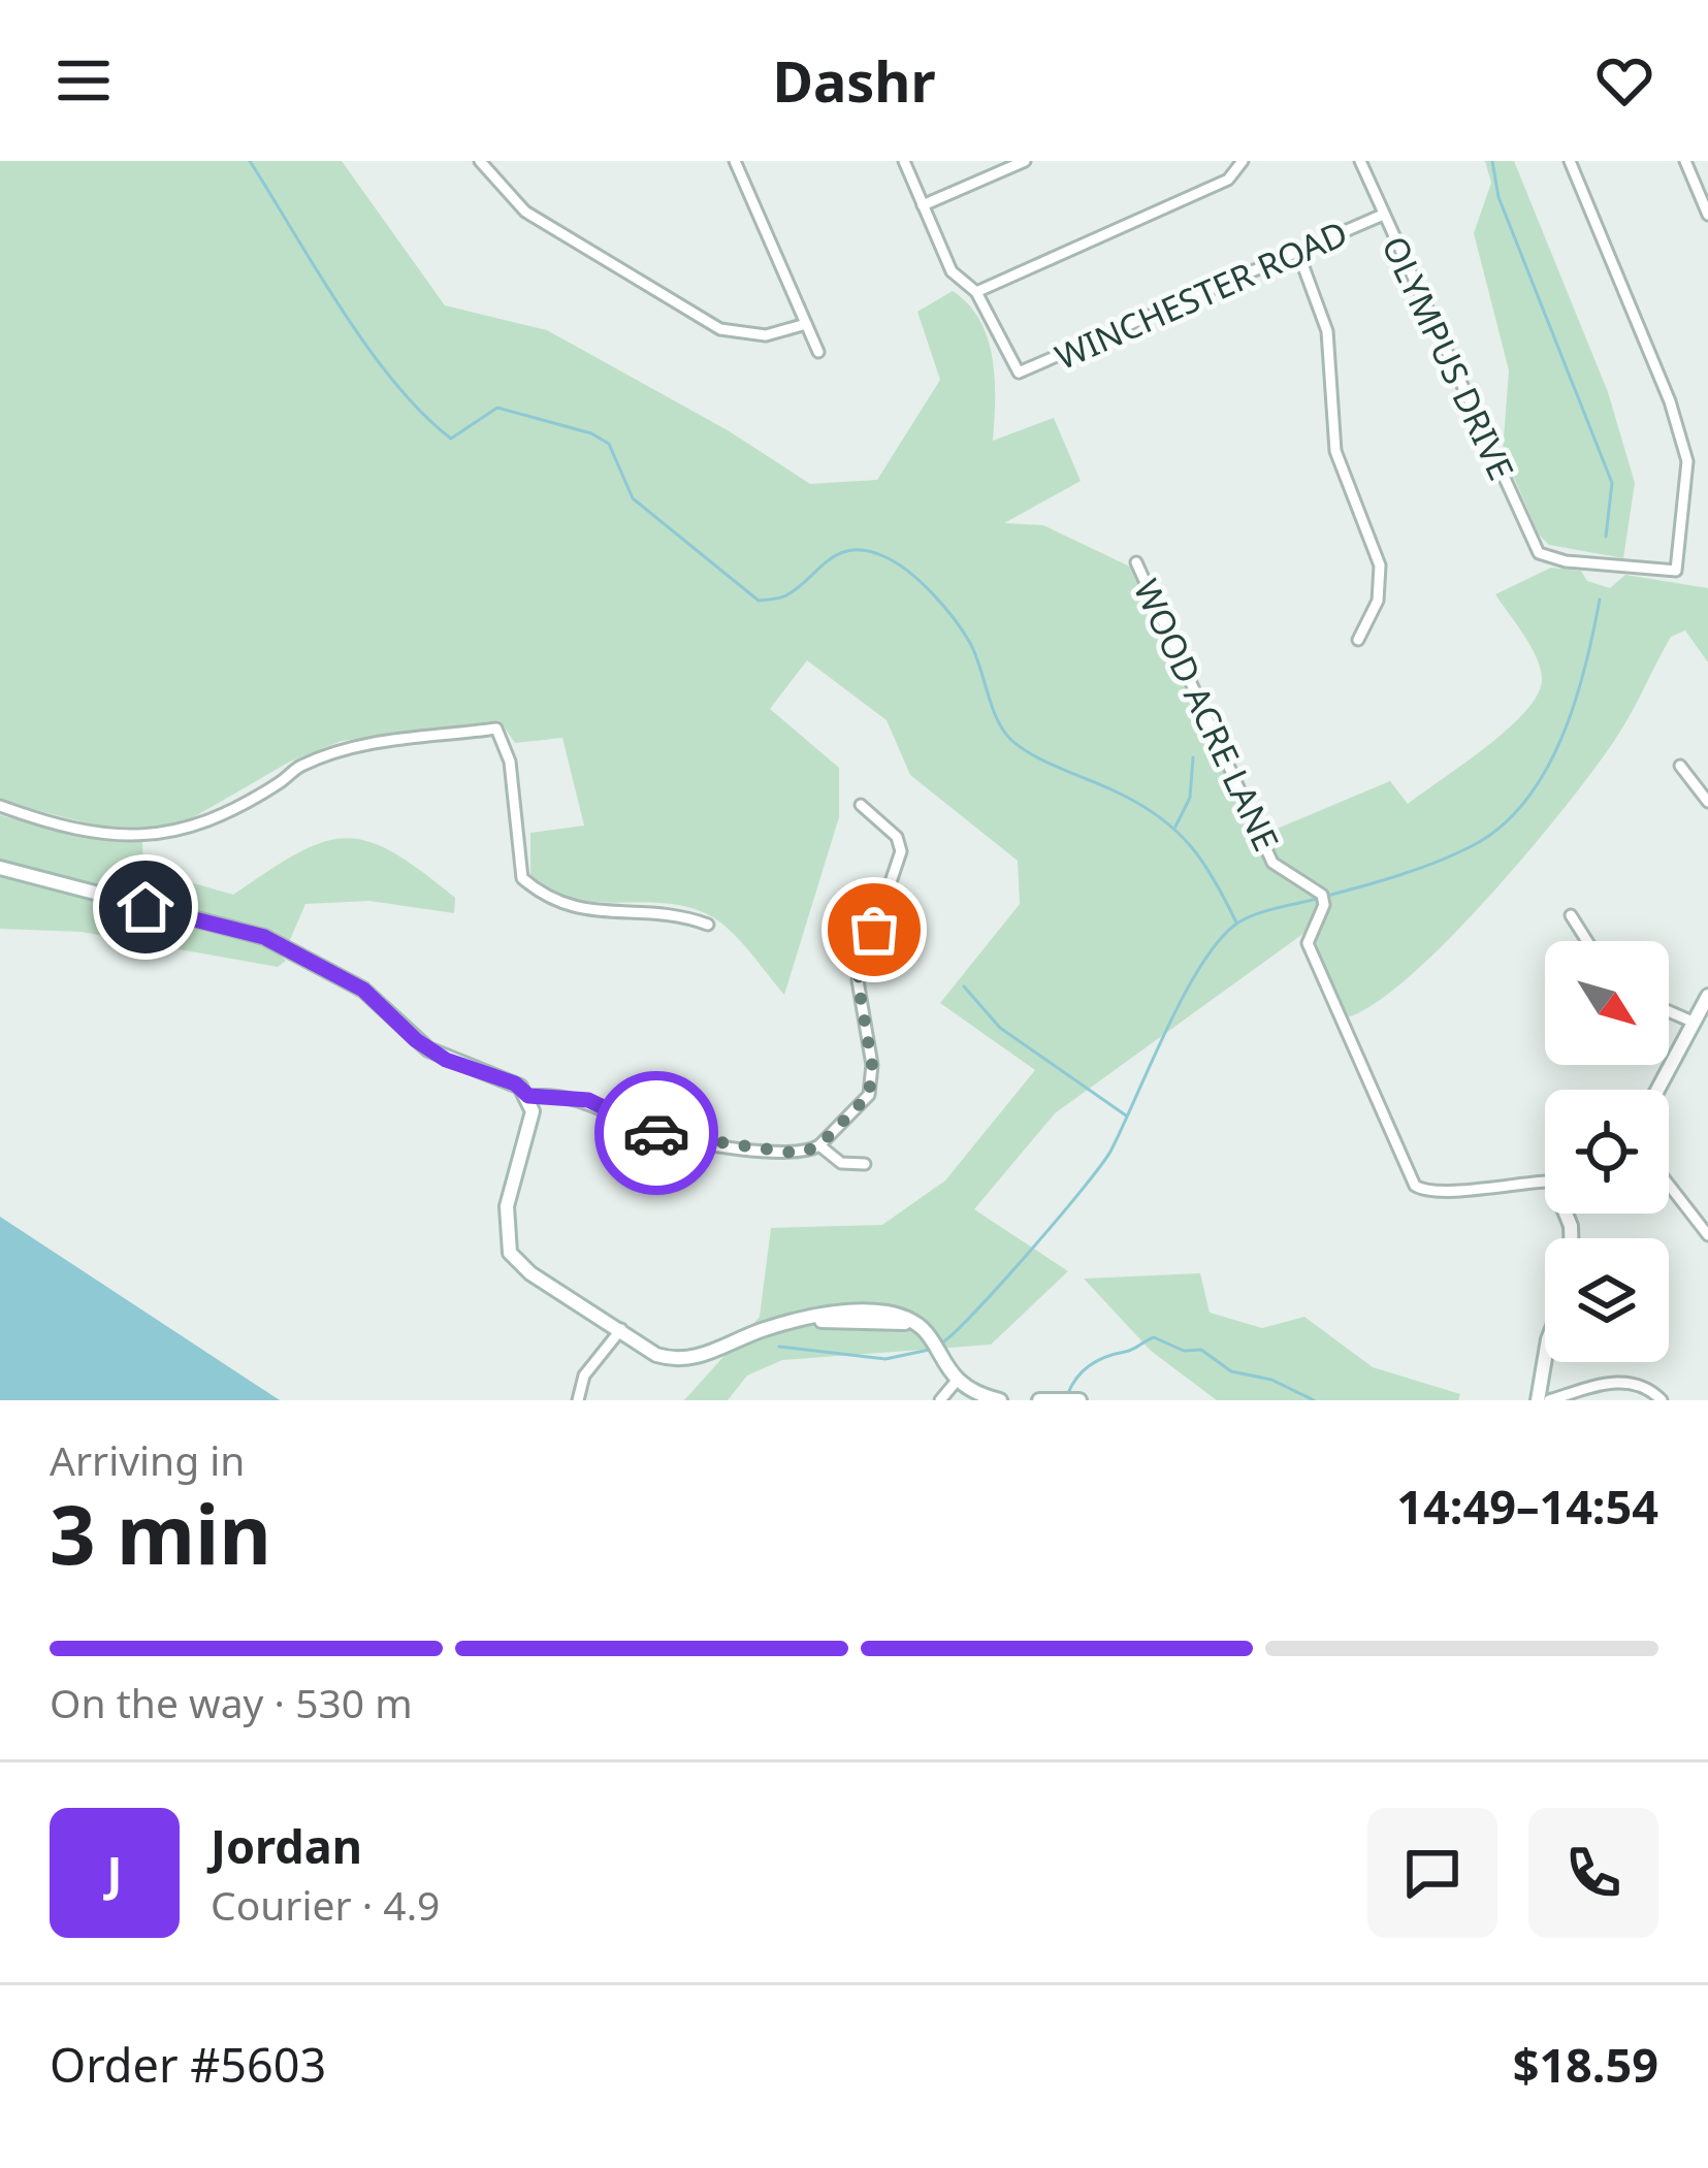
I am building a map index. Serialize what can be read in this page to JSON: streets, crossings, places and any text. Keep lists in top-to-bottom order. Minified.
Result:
{"streets":{"street":["WINCHESTER ROAD","OLYMPUS DRIVE","WOOD ACRE LANE"]},"crossings":[["WINCHESTER ROAD","OLYMPUS DRIVE"]],"north":"bottom right","page":{"header":"Dashr","heading":["3 min","Arriving in","14:49–14:54"],"panel":["Jordan","Courier · 4.9","Order #5603","$18.59"],"bar":"On the way · 530 m","round":"J"}}
